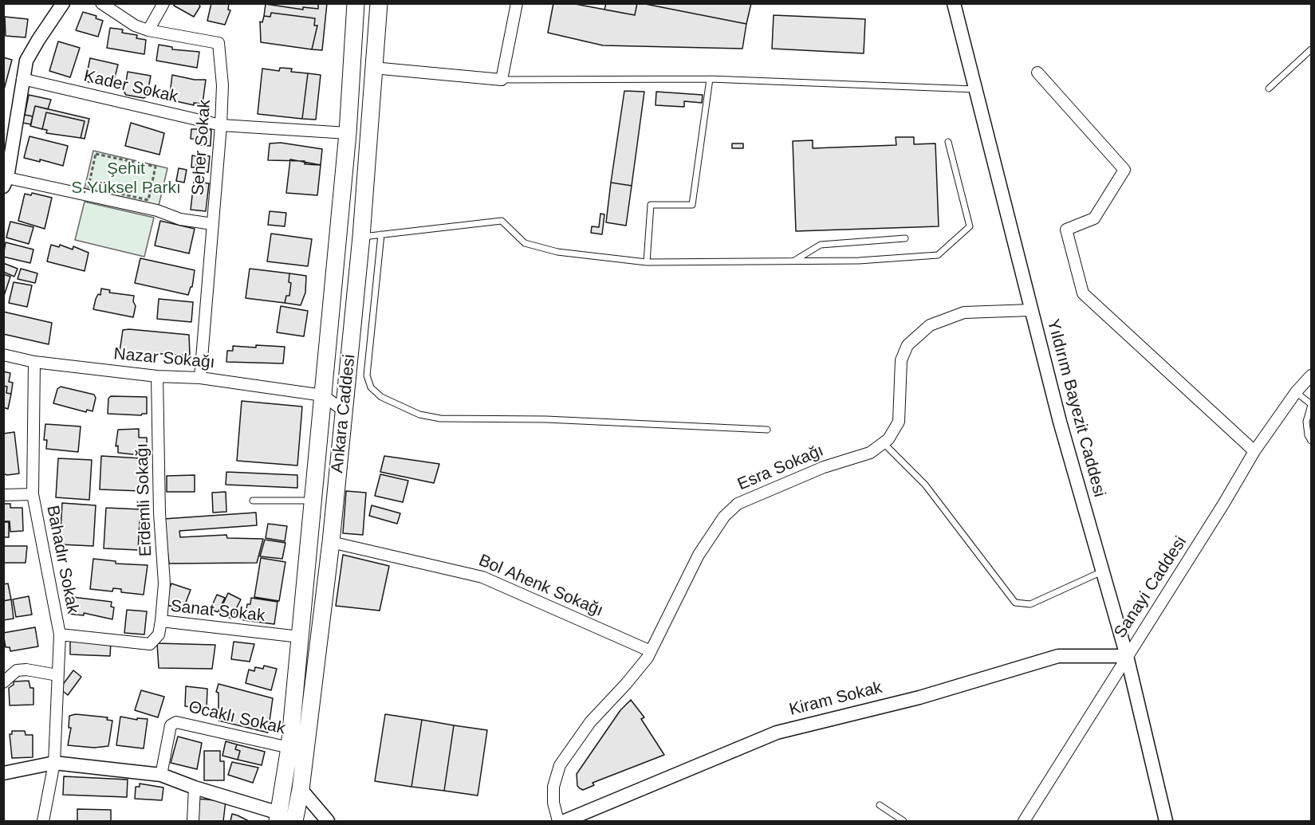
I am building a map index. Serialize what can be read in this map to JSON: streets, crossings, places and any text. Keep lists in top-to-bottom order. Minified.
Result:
{"streets":{"main road":["Ankara Caddesi"],"street":["Kader Sokak","Seher Sokak","Nazar Sokağı","Yıldırım Bayezit Caddesi","Esra Sokağı","Erdemli Sokağı","Bahadır Sokak","Bol Ahenk Sokağı","Sanayi Caddesi","Sanat Sokak","Kiram Sokak","Ocaklı Sokak"]},"crossings":[["Kader Sokak","Seher Sokak"],["Kader Sokak","Ankara Caddesi"],["Seher Sokak","Nazar Sokağı"],["Nazar Sokağı","Ankara Caddesi"],["Nazar Sokağı","Erdemli Sokağı"],["Nazar Sokağı","Bahadır Sokak"],["Yıldırım Bayezit Caddesi","Esra Sokağı"],["Yıldırım Bayezit Caddesi","Sanayi Caddesi"],["Yıldırım Bayezit Caddesi","Kiram Sokak"],["Ankara Caddesi","Bol Ahenk Sokağı"],["Ankara Caddesi","Sanat Sokak"],["Ankara Caddesi","Ocaklı Sokak"],["Esra Sokağı","Bol Ahenk Sokağı"],["Erdemli Sokağı","Sanat Sokak"],["Bahadır Sokak","Sanat Sokak"],["Sanayi Caddesi","Kiram Sokak"]],"parks":["Şehit S.Yüksel Parkı"]}
